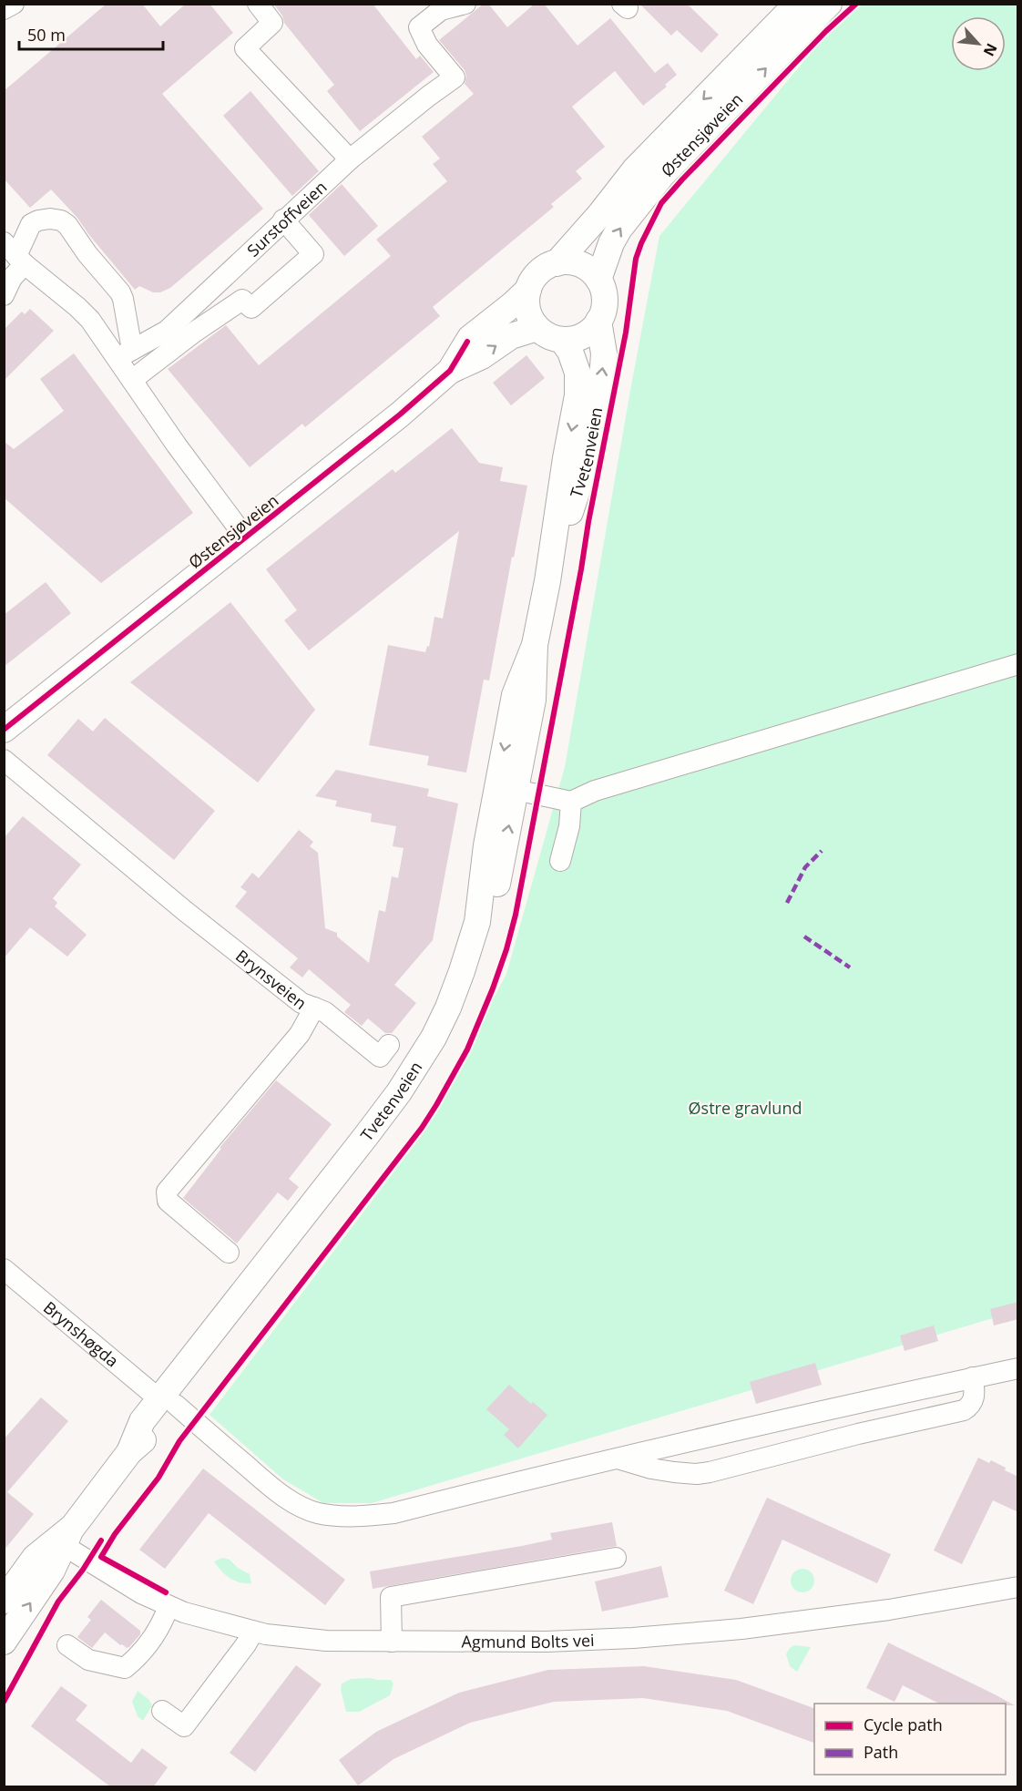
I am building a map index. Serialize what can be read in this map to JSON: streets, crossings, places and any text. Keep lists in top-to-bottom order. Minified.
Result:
{"streets":{"main road":["Østensjøveien","Tvetenveien"],"street":["Surstoffveien","Brynsveien","Brynshøgda","Agmund Bolts vei"]},"crossings":[["Østensjøveien","Tvetenveien"],["Tvetenveien","Brynshøgda"],["Tvetenveien","Agmund Bolts vei"]],"parks":["Østre gravlund"],"legend":["Cycle path","Path"],"scale_bar":"50 m","north":"bottom right"}
